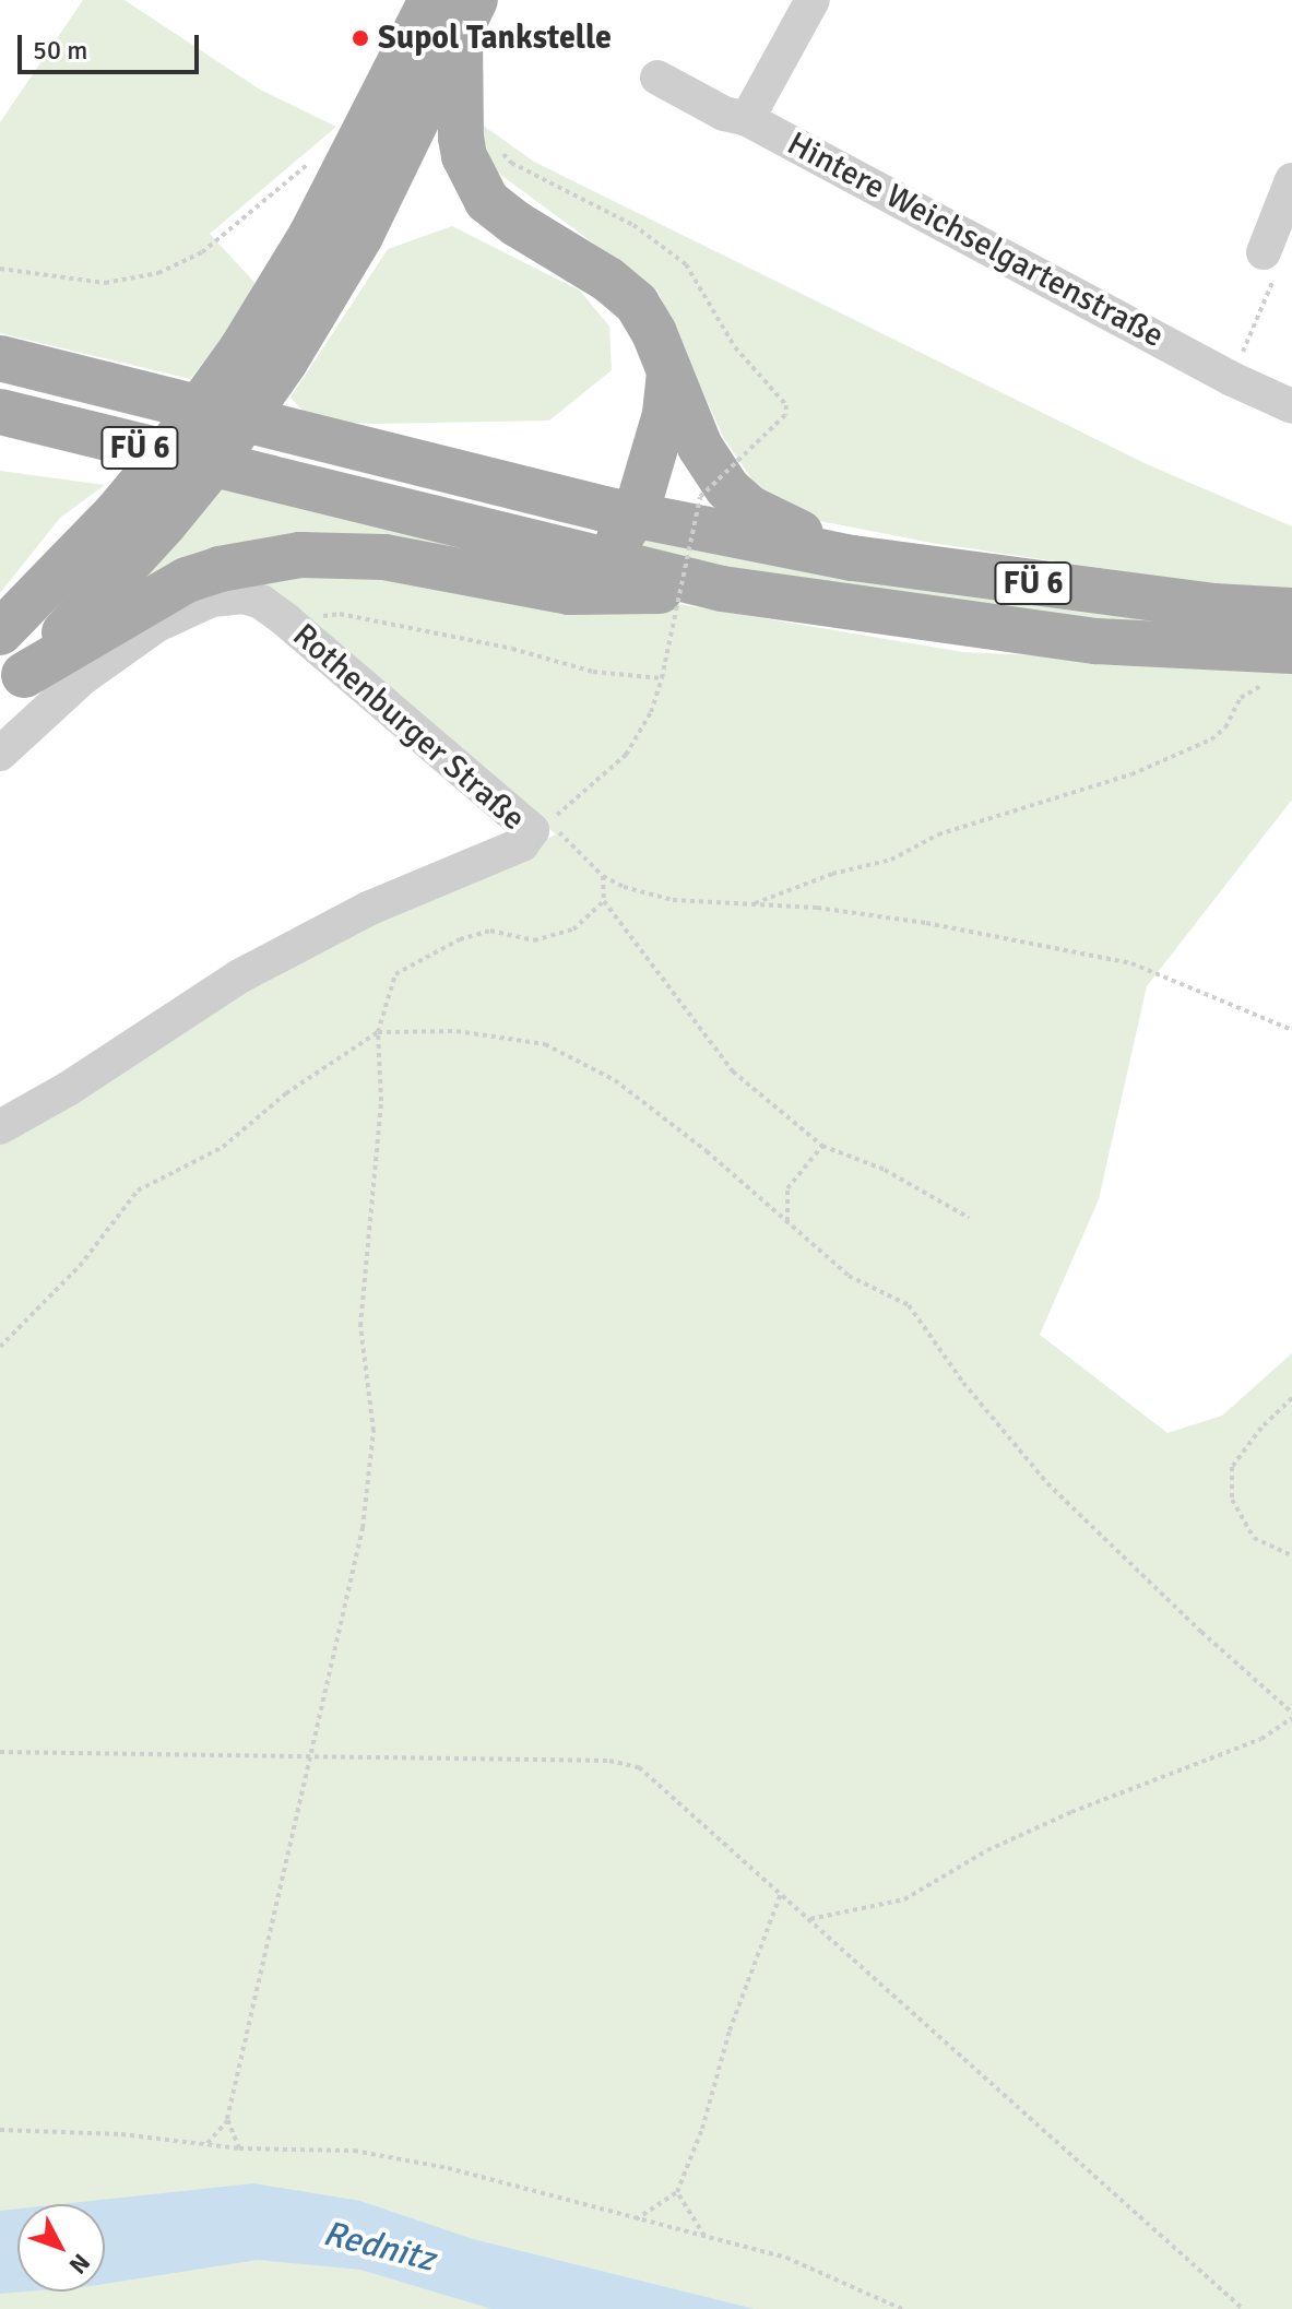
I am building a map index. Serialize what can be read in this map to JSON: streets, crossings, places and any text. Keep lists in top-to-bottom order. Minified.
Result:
{"streets":{"main road":["FÜ 6"],"street":["Hintere Weichselgartenstraße","Rothenburger Straße"]},"water":["Rednitz"],"places":["Supol Tankstelle"],"scale_bar":"50 m","north":"bottom right"}
